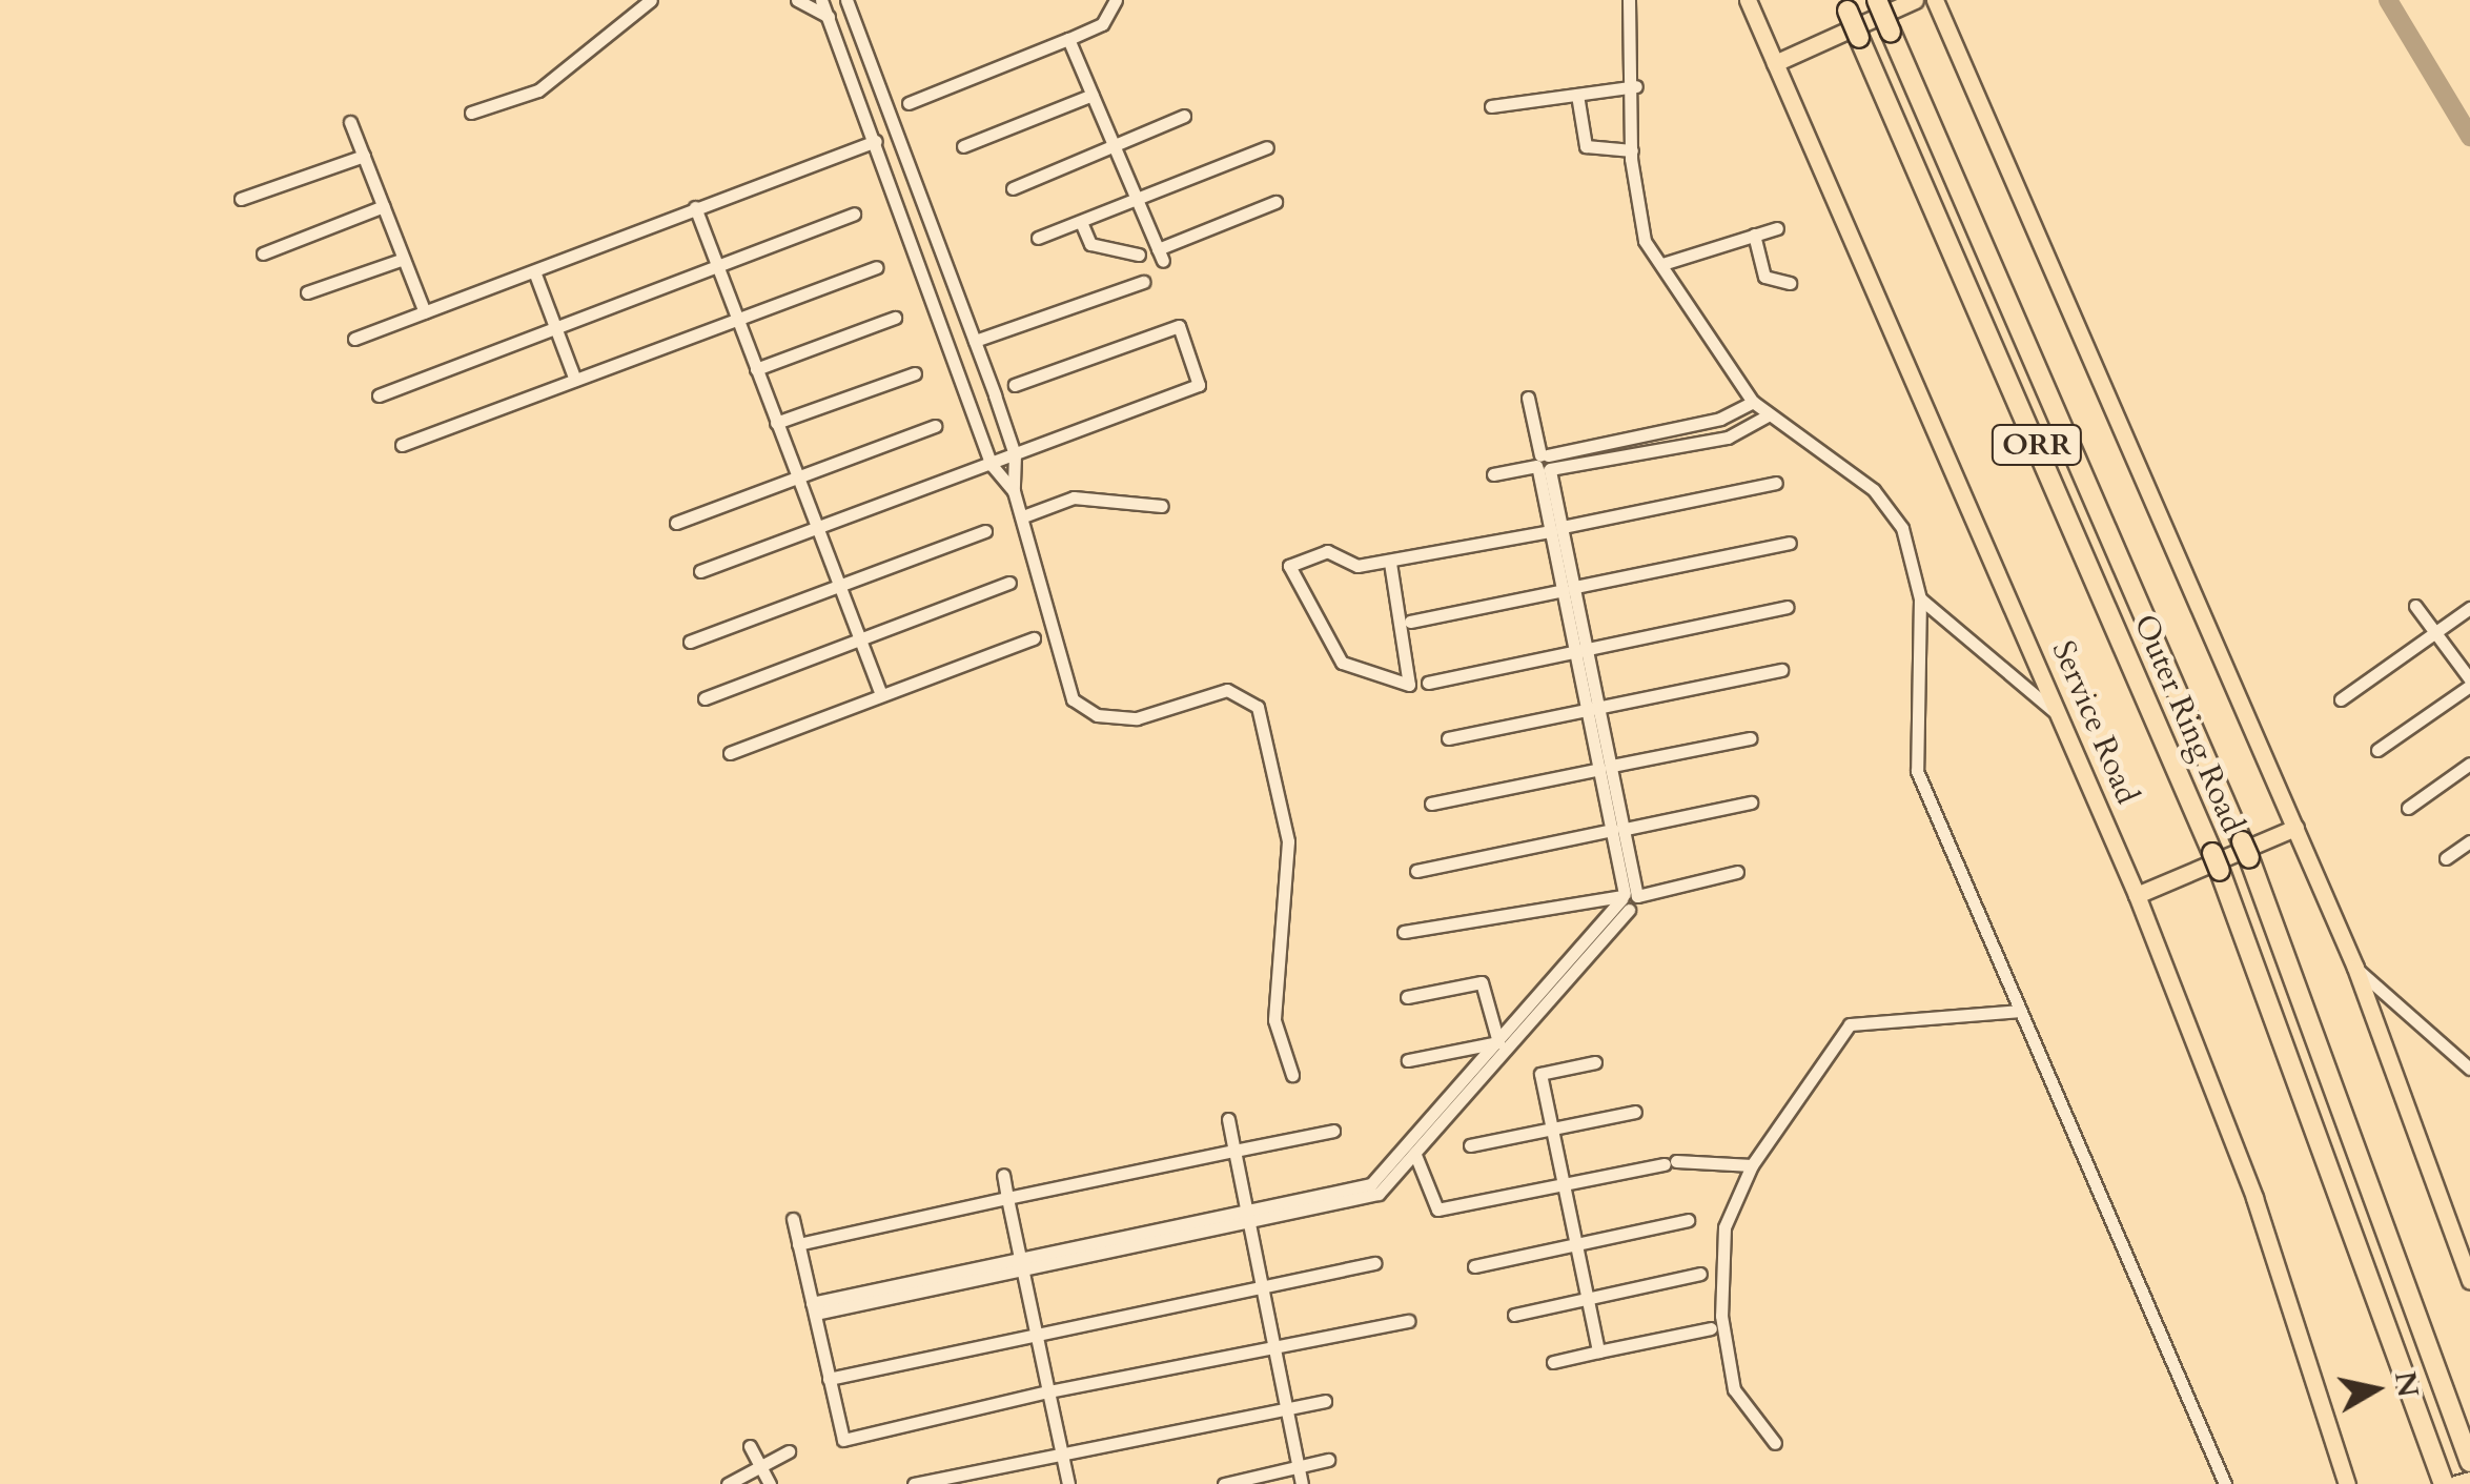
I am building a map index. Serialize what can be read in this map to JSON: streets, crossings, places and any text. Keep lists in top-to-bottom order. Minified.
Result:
{"streets":{"highway":["ORR","Outer Ring Road"],"main road":["Service Road"]},"north":"right"}
